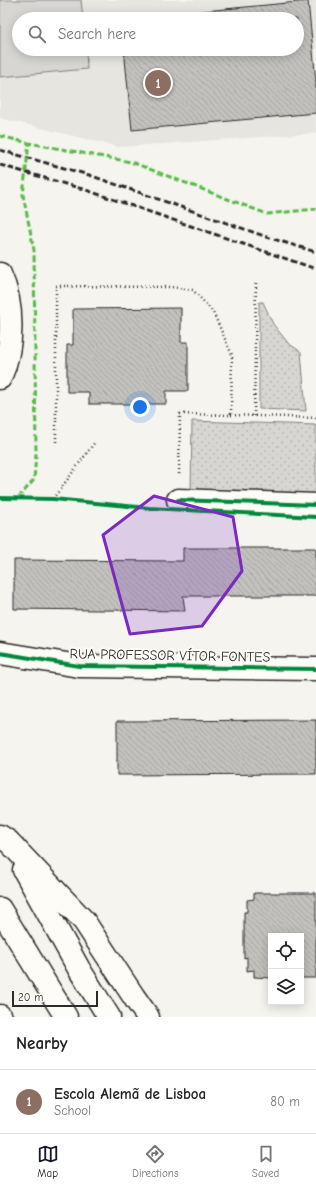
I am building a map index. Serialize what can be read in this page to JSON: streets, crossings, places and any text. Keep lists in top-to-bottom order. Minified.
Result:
{"streets":{"main road":["RUA PROFESSOR VÍTOR FONTES"]},"scale_bar":"20 m","page":{"search":"Search here","pins":"1","scale":"20 m","heading":"Nearby","list":[{"mark":"1","name":"Escola Alemã de Lisboa","note":"School","value":"80 m"}],"nav":["Map","Directions","Saved"]}}
